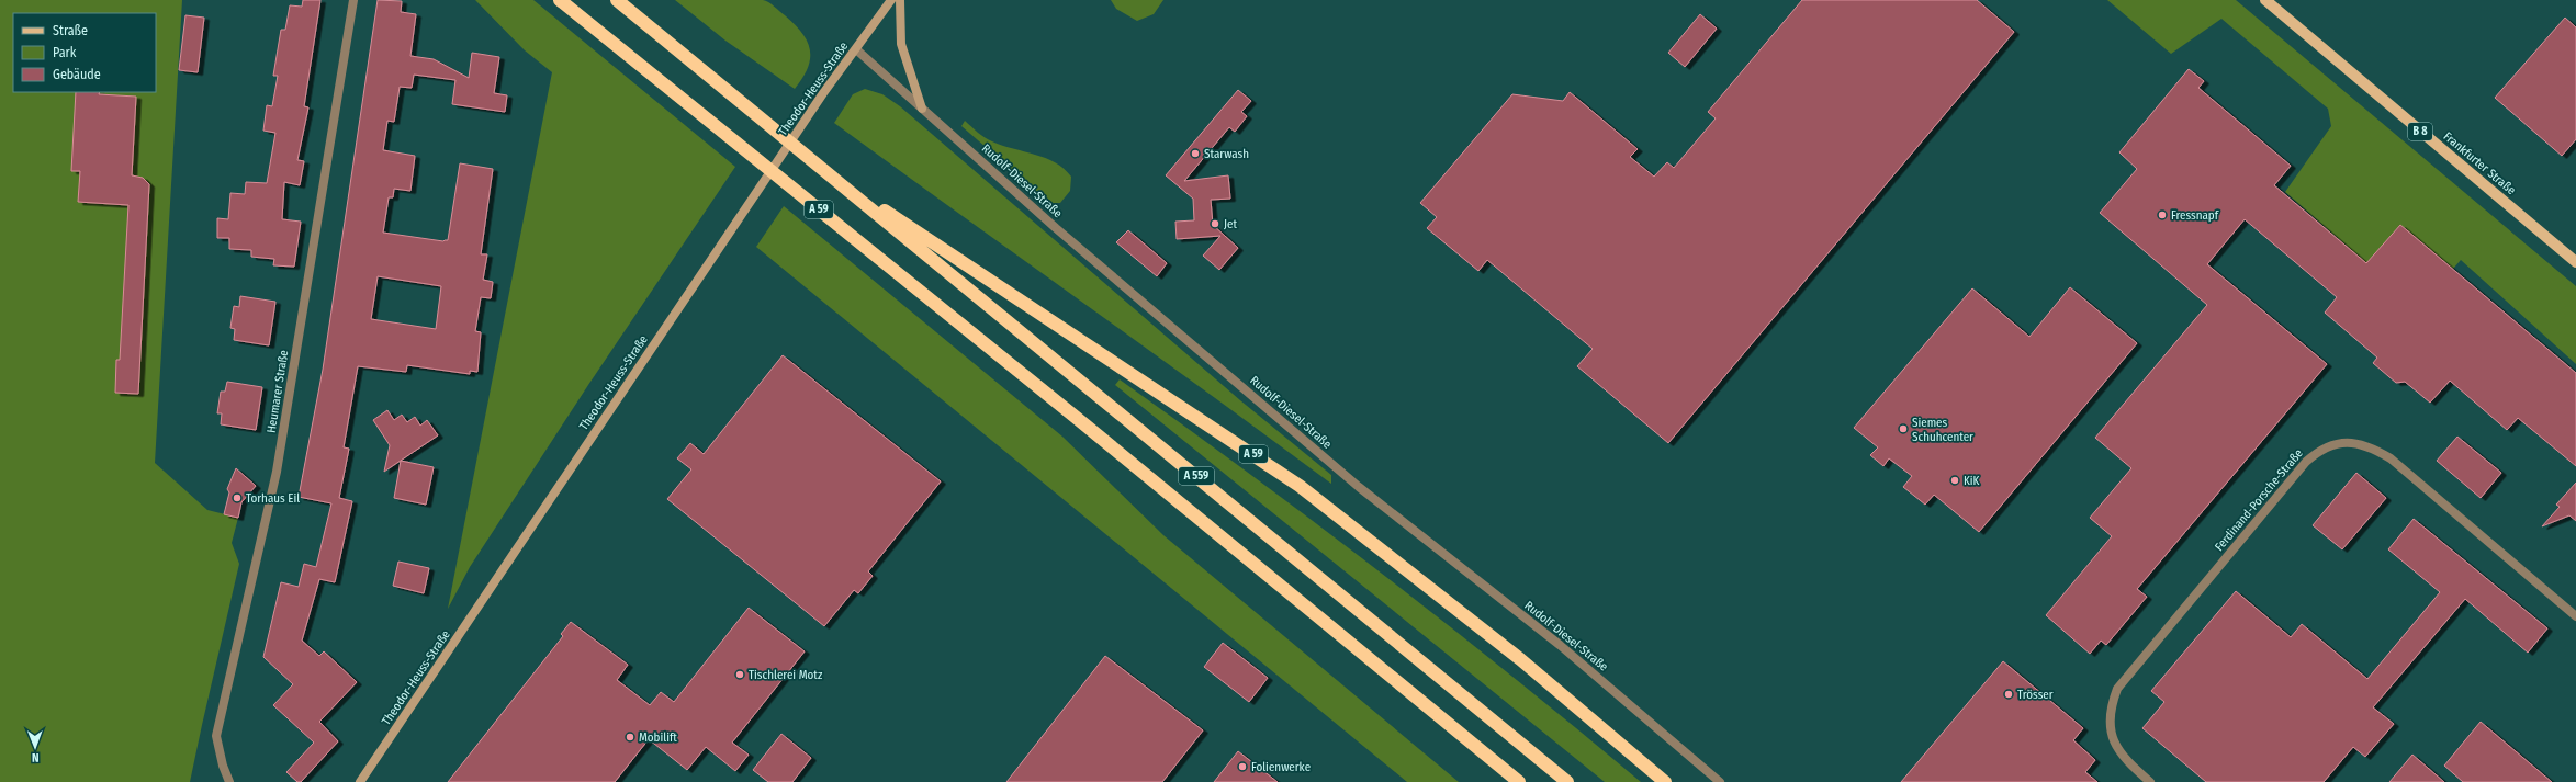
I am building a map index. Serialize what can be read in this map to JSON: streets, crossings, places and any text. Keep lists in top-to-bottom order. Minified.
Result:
{"streets":{"highway":["A 59","A 559"],"main road":["Theodor-Heuss-Straße","B 8","Frankfurter Straße"],"street":["Rudolf-Diesel-Straße","Heumarer Straße","Ferdinand-Porsche-Straße"]},"crossings":[["Theodor-Heuss-Straße","Rudolf-Diesel-Straße"],["A 59","A 559"]],"places":["Starwash","Fressnapf","Jet","Siemes Schuhcenter","KiK","Torhaus Eil","Tischlerei Motz","Trösser","Mobilift","Folienwerke"],"legend":["Straße","Park","Gebäude"],"north":"bottom"}
